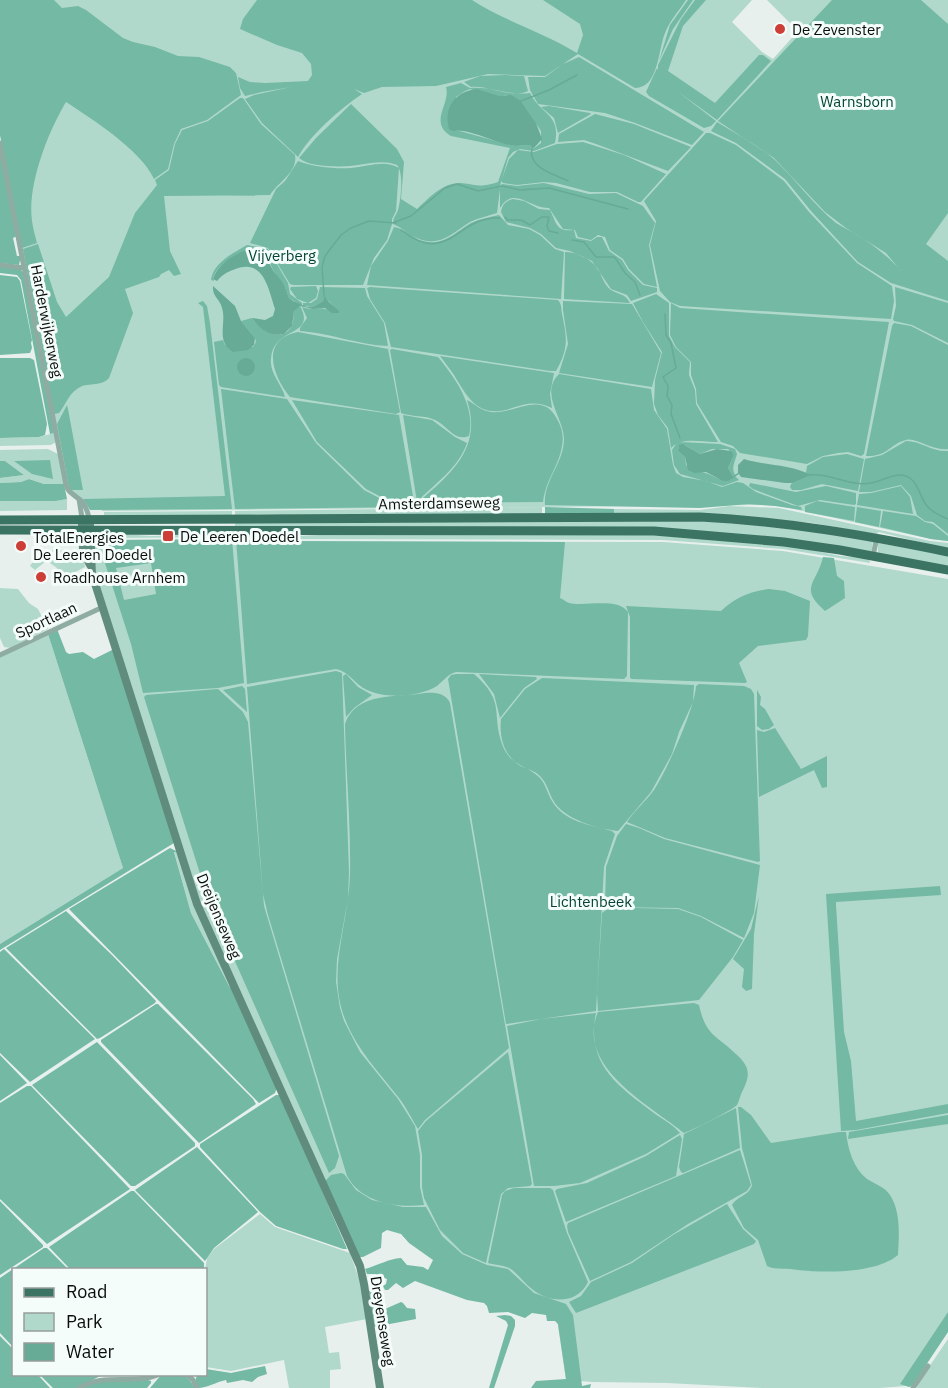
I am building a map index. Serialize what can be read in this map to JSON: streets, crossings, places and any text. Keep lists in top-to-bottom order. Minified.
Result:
{"streets":{"main road":["Amsterdamseweg","Dreijenseweg","Dreyenseweg"],"street":["Harderwijkerweg","Sportlaan"]},"crossings":[["Harderwijkerweg","Amsterdamseweg"],["Harderwijkerweg","Dreijenseweg"],["Amsterdamseweg","Dreijenseweg"],["Sportlaan","Dreijenseweg"],["Dreijenseweg","Dreyenseweg"]],"parks":["Warnsborn","Vijverberg","Lichtenbeek"],"places":{"other":["De Zevenster","TotalEnergies De Leeren Doedel","Roadhouse Arnhem"],"transit":["De Leeren Doedel"]},"legend":["Road","Park","Water"]}
